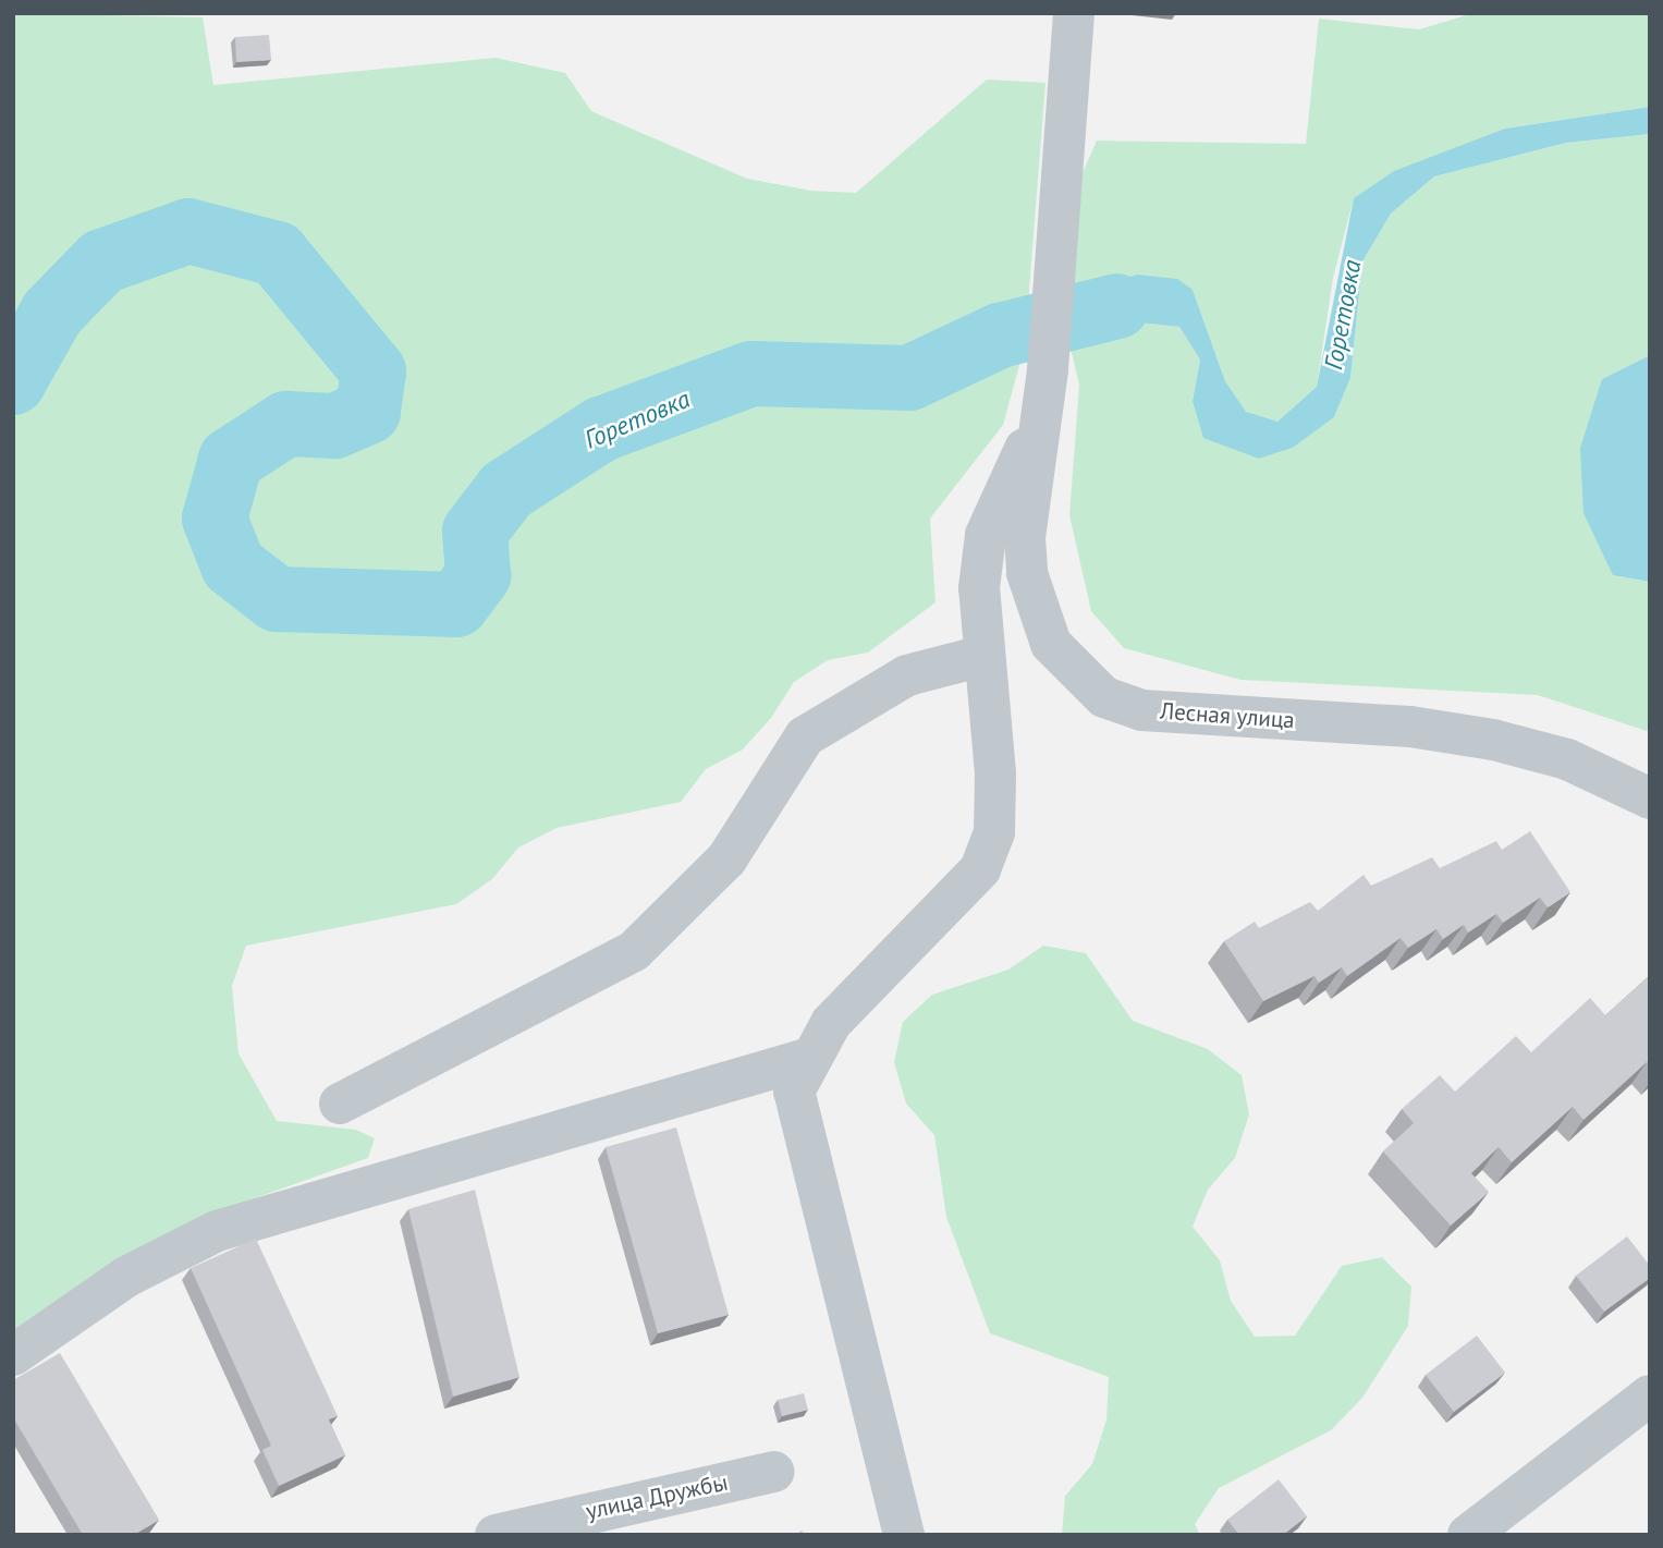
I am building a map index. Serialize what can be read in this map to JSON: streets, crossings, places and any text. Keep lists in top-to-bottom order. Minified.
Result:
{"streets":{"street":["Лесная улица","улица Дружбы"]},"water":["Горетовка"]}
